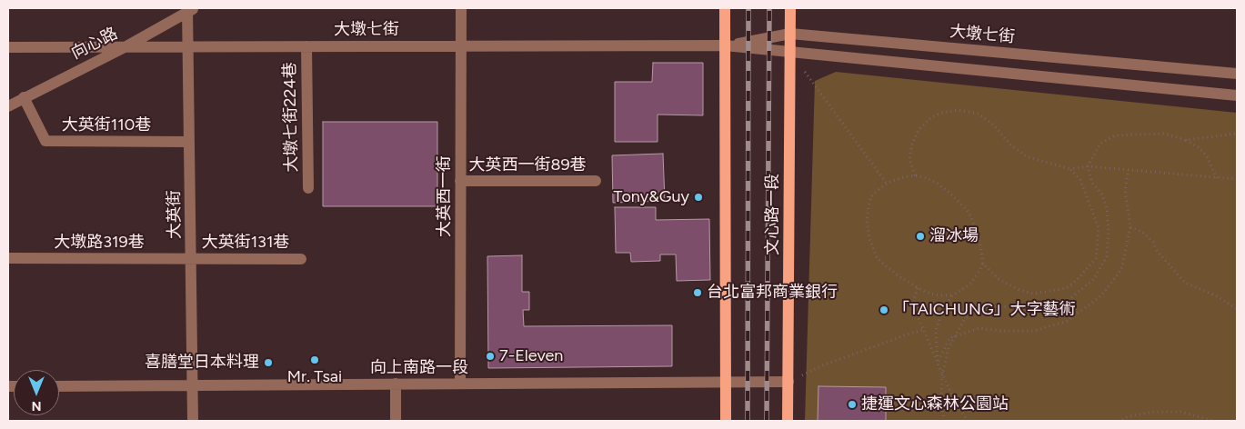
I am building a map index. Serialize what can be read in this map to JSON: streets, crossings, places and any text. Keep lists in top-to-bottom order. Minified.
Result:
{"streets":{"main road":["文心路一段"],"street":["大墩七街","向心路","大墩七街224巷","大英街110巷","大英西一街89巷","大英西一街","大英街","大墩路319巷","大英街131巷","向上南路一段"]},"crossings":[["大墩七街","向心路"],["大墩七街","大墩七街224巷"],["大墩七街","大英西一街"],["大墩七街","大英街"],["大墩七街","文心路一段"],["向心路","大英街110巷"],["向心路","大英街"],["大英街110巷","大英街"],["大英西一街89巷","大英西一街"],["大英西一街","向上南路一段"],["大英街","大墩路319巷"],["大英街","大英街131巷"],["大英街","向上南路一段"],["文心路一段","向上南路一段"],["大墩路319巷","大英街131巷"]],"places":["Tony&Guy","溜冰場","台北富邦商業銀行","「TAICHUNG」大字藝術","7-Eleven","Mr. Tsai","喜膳堂日本料理","捷運文心森林公園站"],"north":"bottom"}
